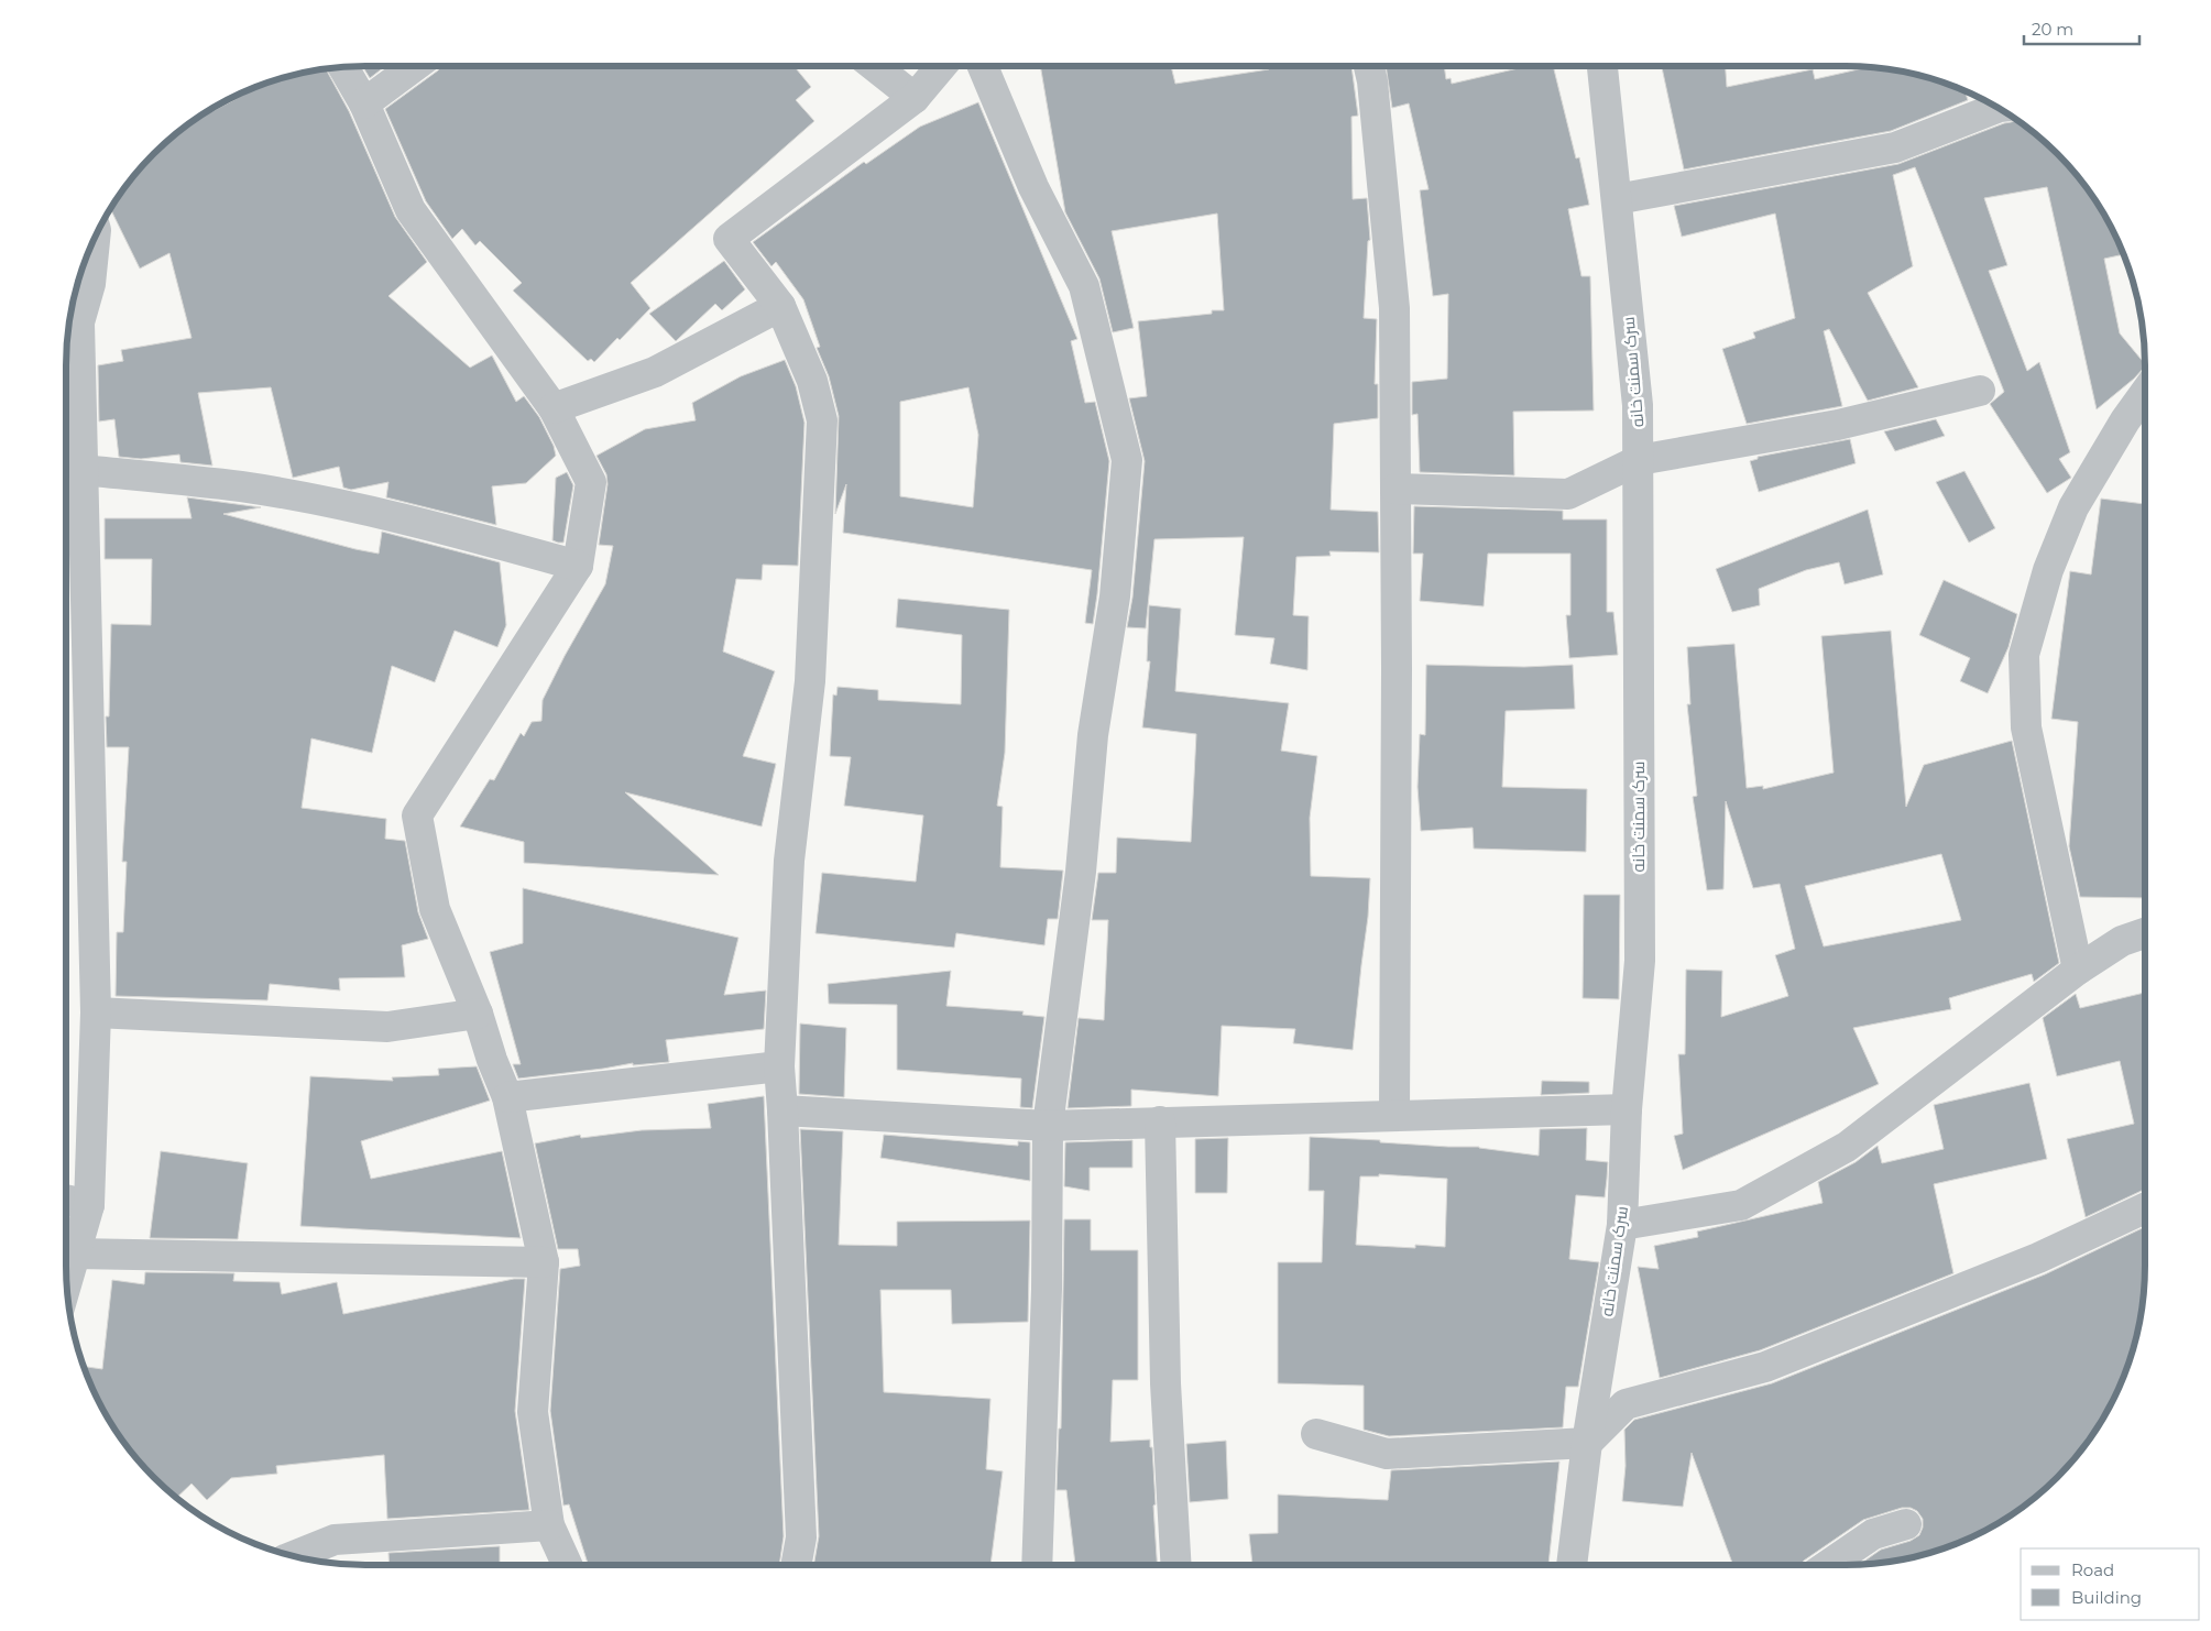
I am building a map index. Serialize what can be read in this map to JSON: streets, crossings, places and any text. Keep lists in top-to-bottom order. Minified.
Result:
{"streets":{"street":["سرک سمنت خانه"]},"legend":["Road","Building"],"scale_bar":"20 m"}
